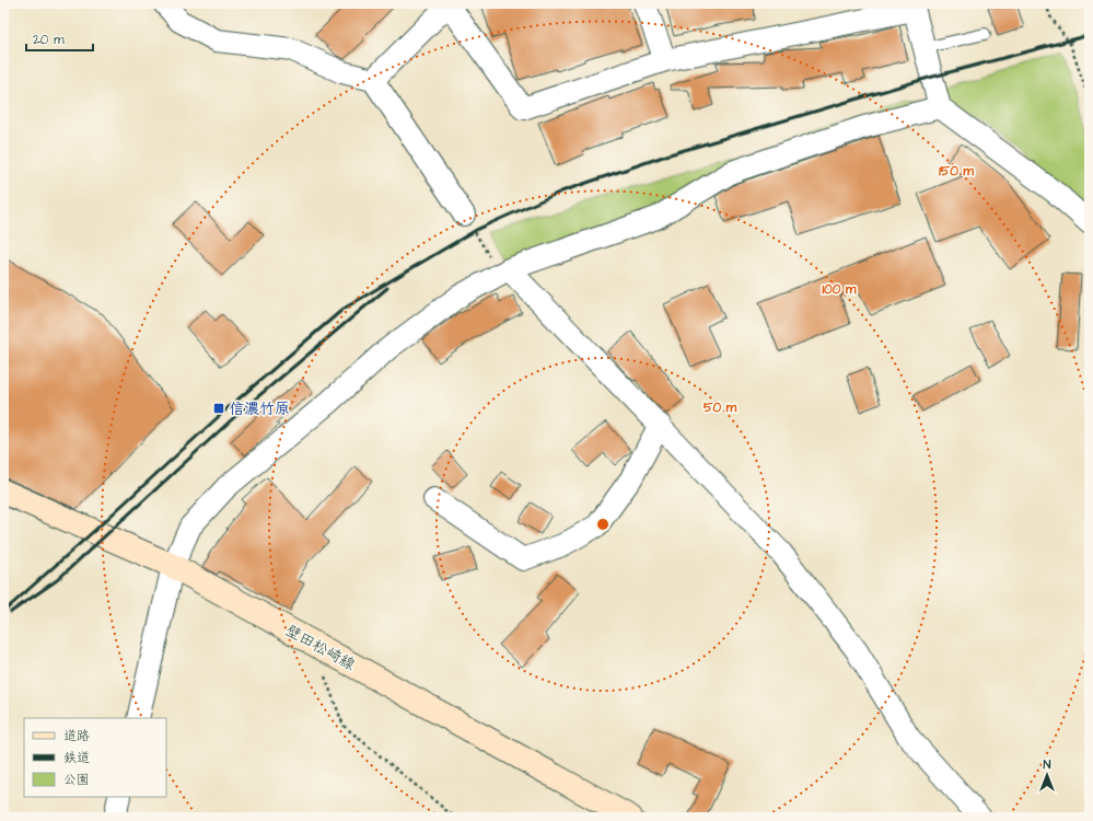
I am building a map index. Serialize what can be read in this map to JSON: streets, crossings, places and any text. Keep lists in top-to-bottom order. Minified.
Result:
{"streets":{"main road":["壁田松崎線"]},"places":{"transit":["信濃竹原"]},"legend":["道路","鉄道","公園"],"scale_bar":"20 m","north":"top","rings":["150 m","100 m","50 m"]}
